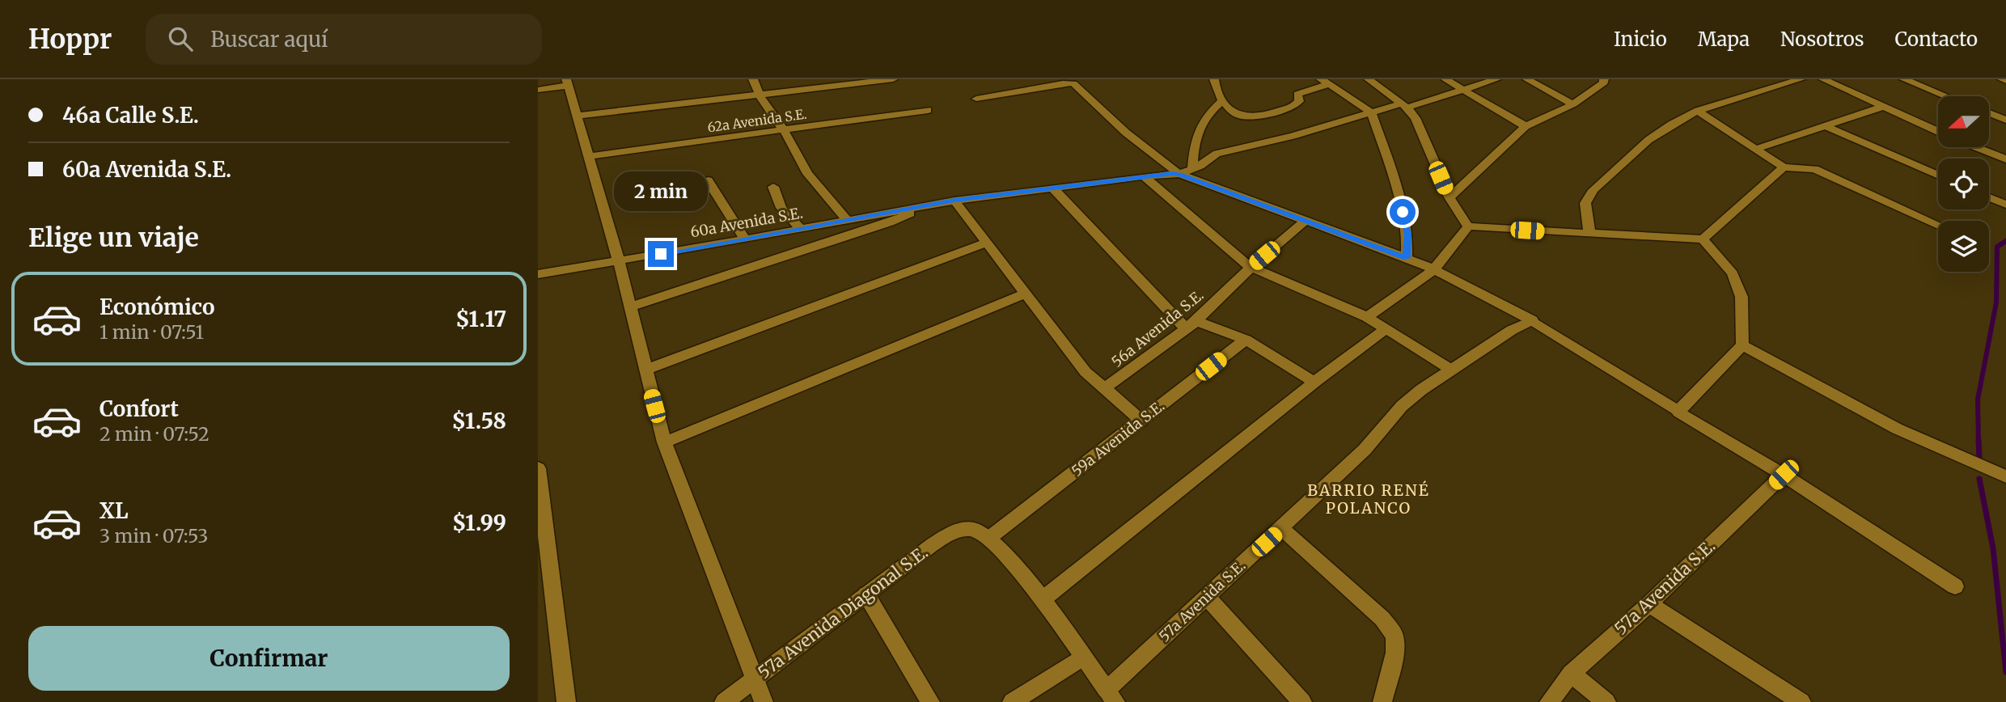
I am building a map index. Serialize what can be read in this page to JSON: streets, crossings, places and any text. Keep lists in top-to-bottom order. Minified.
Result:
{"streets":{"street":["62a Avenida S.E.","60a Avenida S.E.","56a Avenida S.E.","59a Avenida S.E.","57a Avenida S.E.","57a Avenida Diagonal S.E."]},"crossings":[["59a Avenida S.E.","57a Avenida Diagonal S.E."]],"districts":["BARRIO RENÉ POLANCO"],"north":"left","page":{"header":"Hoppr","search":"Buscar aquí","nav":["Inicio","Mapa","Nosotros","Contacto"],"banner":["46a Calle S.E.","60a Avenida S.E."],"bubble":"2 min","heading":"Elige un viaje","list":[{"name":"Económico","note":"1 min · 07:51","value":"$1.17"},{"name":"Confort","note":"2 min · 07:52","value":"$1.58"},{"name":"XL","note":"3 min · 07:53","value":"$1.99"}],"buttons":"Confirmar"}}
